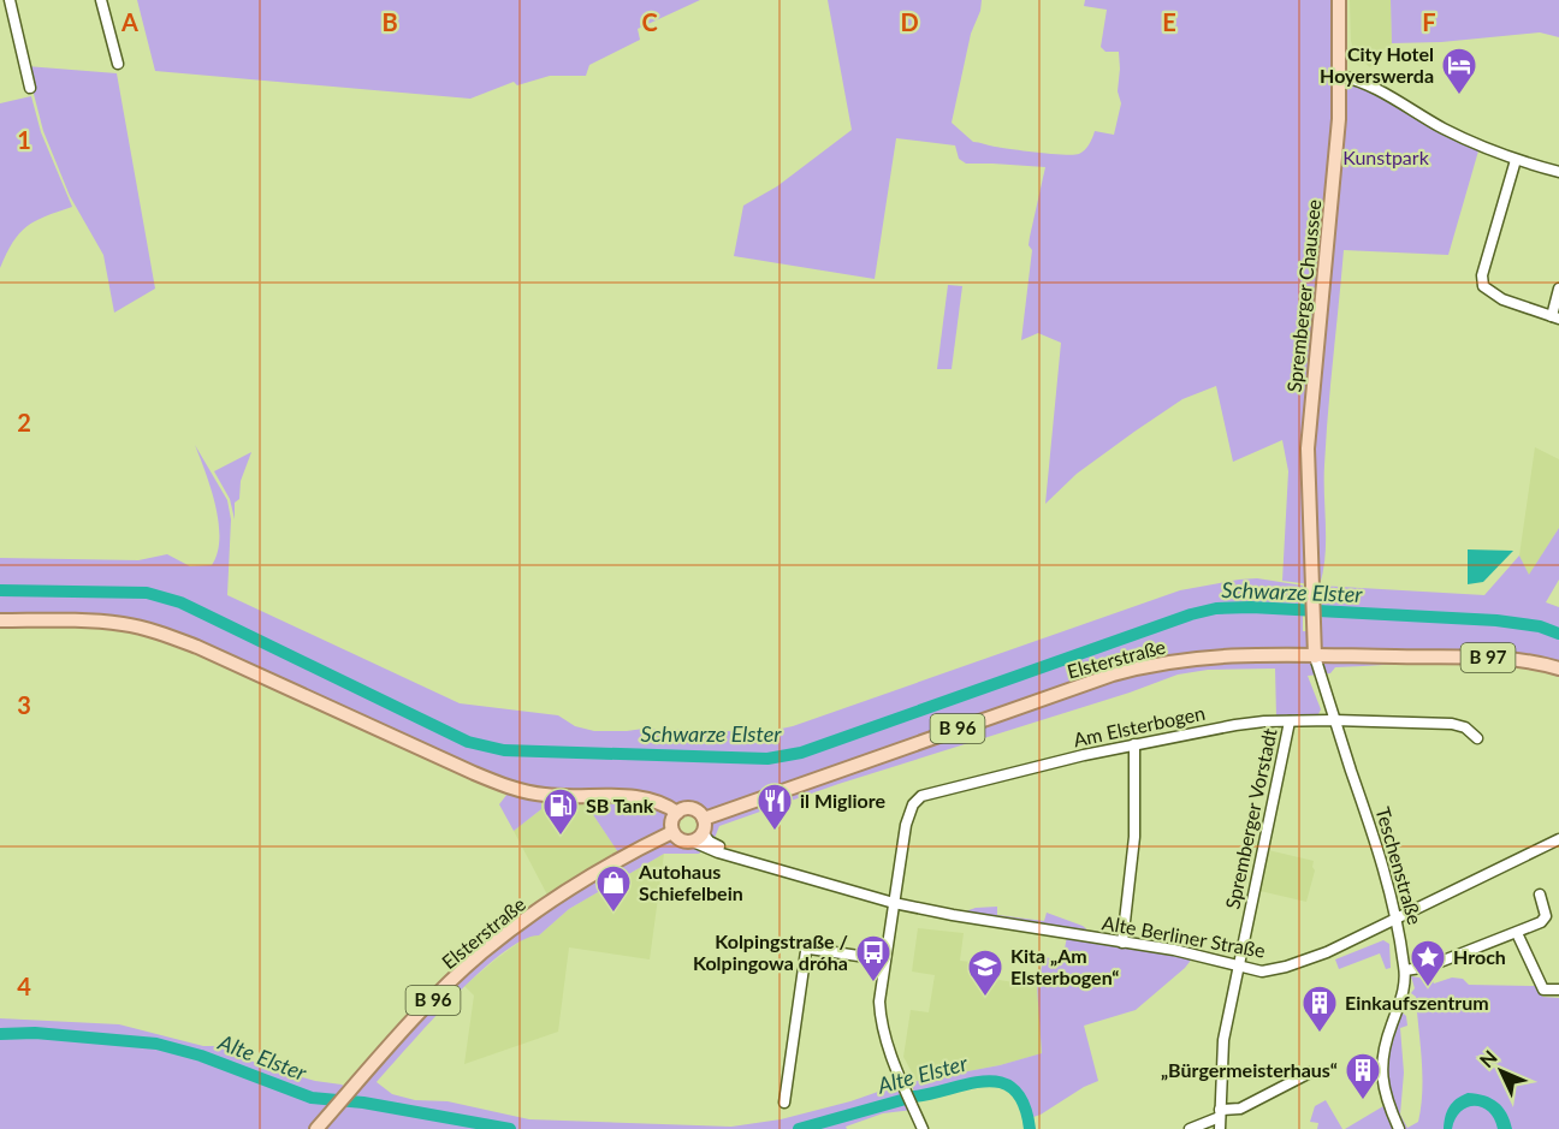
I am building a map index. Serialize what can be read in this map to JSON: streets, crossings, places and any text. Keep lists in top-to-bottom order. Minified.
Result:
{"streets":{"main road":["Spremberger Chaussee","B 97","Elsterstraße","B 96"],"street":["Am Elsterbogen","Spremberger Vorstadt","Teschenstraße","Alte Berliner Straße"]},"crossings":[["Spremberger Chaussee","Elsterstraße"],["Spremberger Chaussee","Teschenstraße"],["Elsterstraße","Teschenstraße"],["Elsterstraße","Alte Berliner Straße"],["Am Elsterbogen","Spremberger Vorstadt"],["Am Elsterbogen","Teschenstraße"],["Am Elsterbogen","Alte Berliner Straße"],["Spremberger Vorstadt","Alte Berliner Straße"],["Teschenstraße","Alte Berliner Straße"]],"water":["Schwarze Elster","Alte Elster"],"parks":["Kunstpark"],"places":{"hotel":["City Hotel Hoyerswerda"],"restaurant":["il Migliore"],"fuel station":["SB Tank"],"shop":["Autohaus Schiefelbein"],"bus stop":["Kolpingstraße / Kolpingowa dróha"],"place":["Hroch"],"school or university":["Kita „Am Elsterbogen“"],"building":["Einkaufszentrum","„Bürgermeisterhaus“"]},"north":"top left","grid":{"columns":["A","B","C","D","E","F"],"rows":["1","2","3","4"]}}
